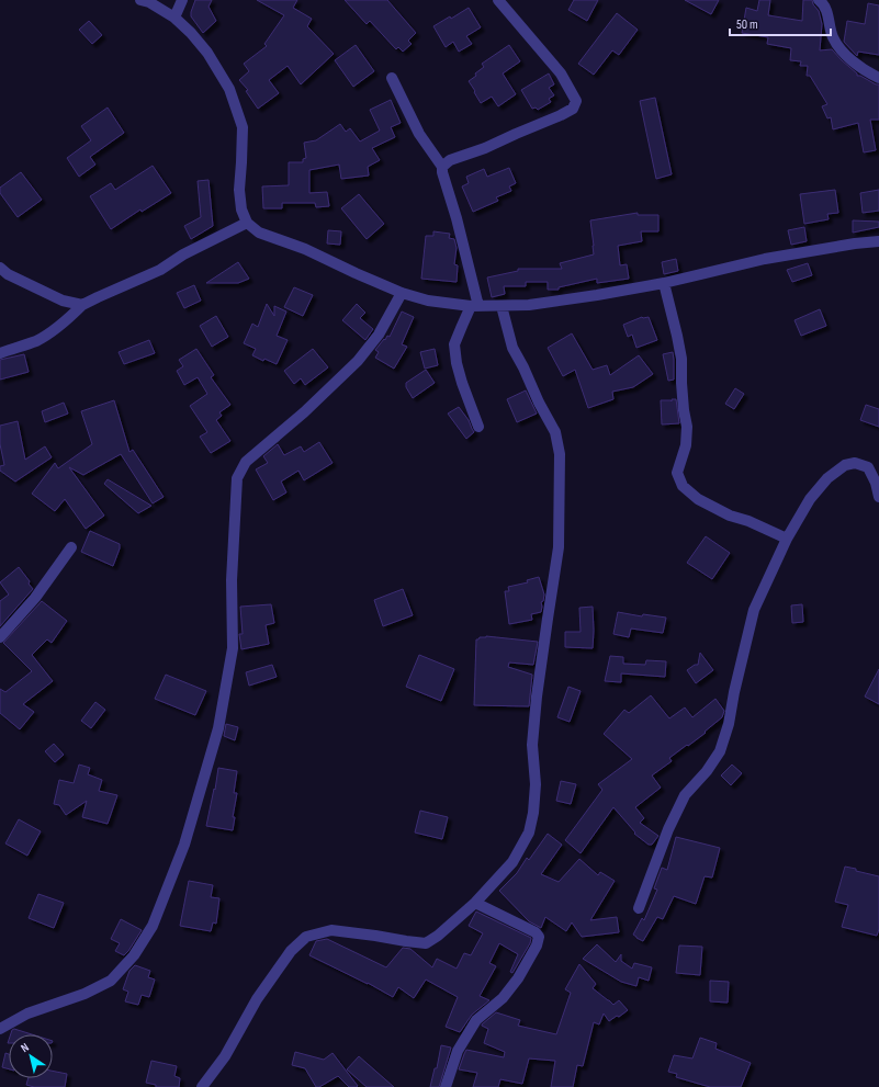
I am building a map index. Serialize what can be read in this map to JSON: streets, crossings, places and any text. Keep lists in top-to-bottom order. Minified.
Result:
{"scale_bar":"50 m","north":"top left"}
